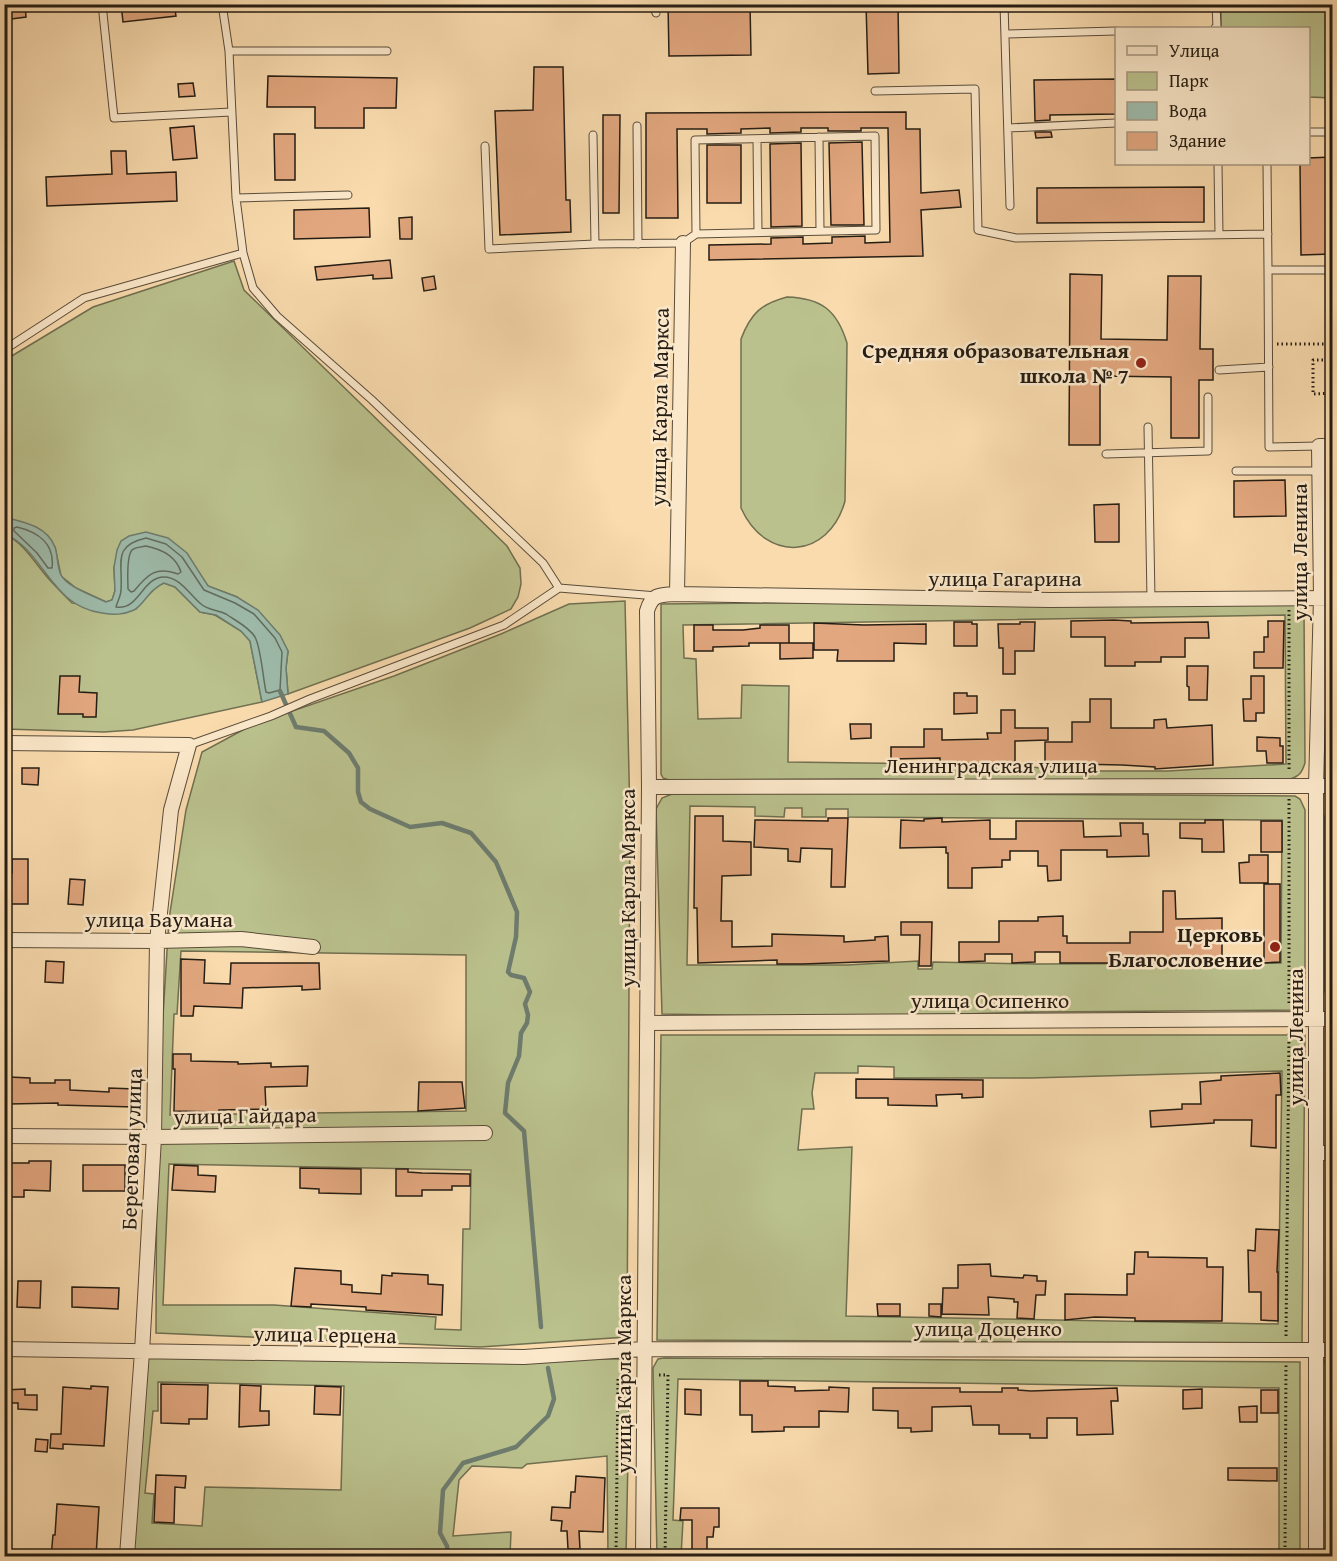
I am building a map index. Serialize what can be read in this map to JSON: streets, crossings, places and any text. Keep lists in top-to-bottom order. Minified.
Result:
{"streets":{"street":["улица Карла Маркса","улица Ленина","улица Гагарина","Ленинградская улица","улица Баумана","улица Осипенко","улица Гайдара","Береговая улица","улица Доценко","улица Герцена"]},"crossings":[["улица Карла Маркса","улица Гагарина"],["улица Карла Маркса","Ленинградская улица"],["улица Карла Маркса","улица Осипенко"],["улица Карла Маркса","улица Доценко"],["улица Карла Маркса","улица Герцена"],["улица Ленина","улица Гагарина"],["улица Ленина","Ленинградская улица"],["улица Ленина","улица Осипенко"],["улица Ленина","улица Доценко"],["улица Баумана","Береговая улица"],["улица Гайдара","Береговая улица"],["Береговая улица","улица Герцена"],["улица Доценко","улица Герцена"]],"places":["Средняя образовательная школа № 7","Церковь Благословение"],"legend":["Улица","Парк","Вода","Здание"]}
